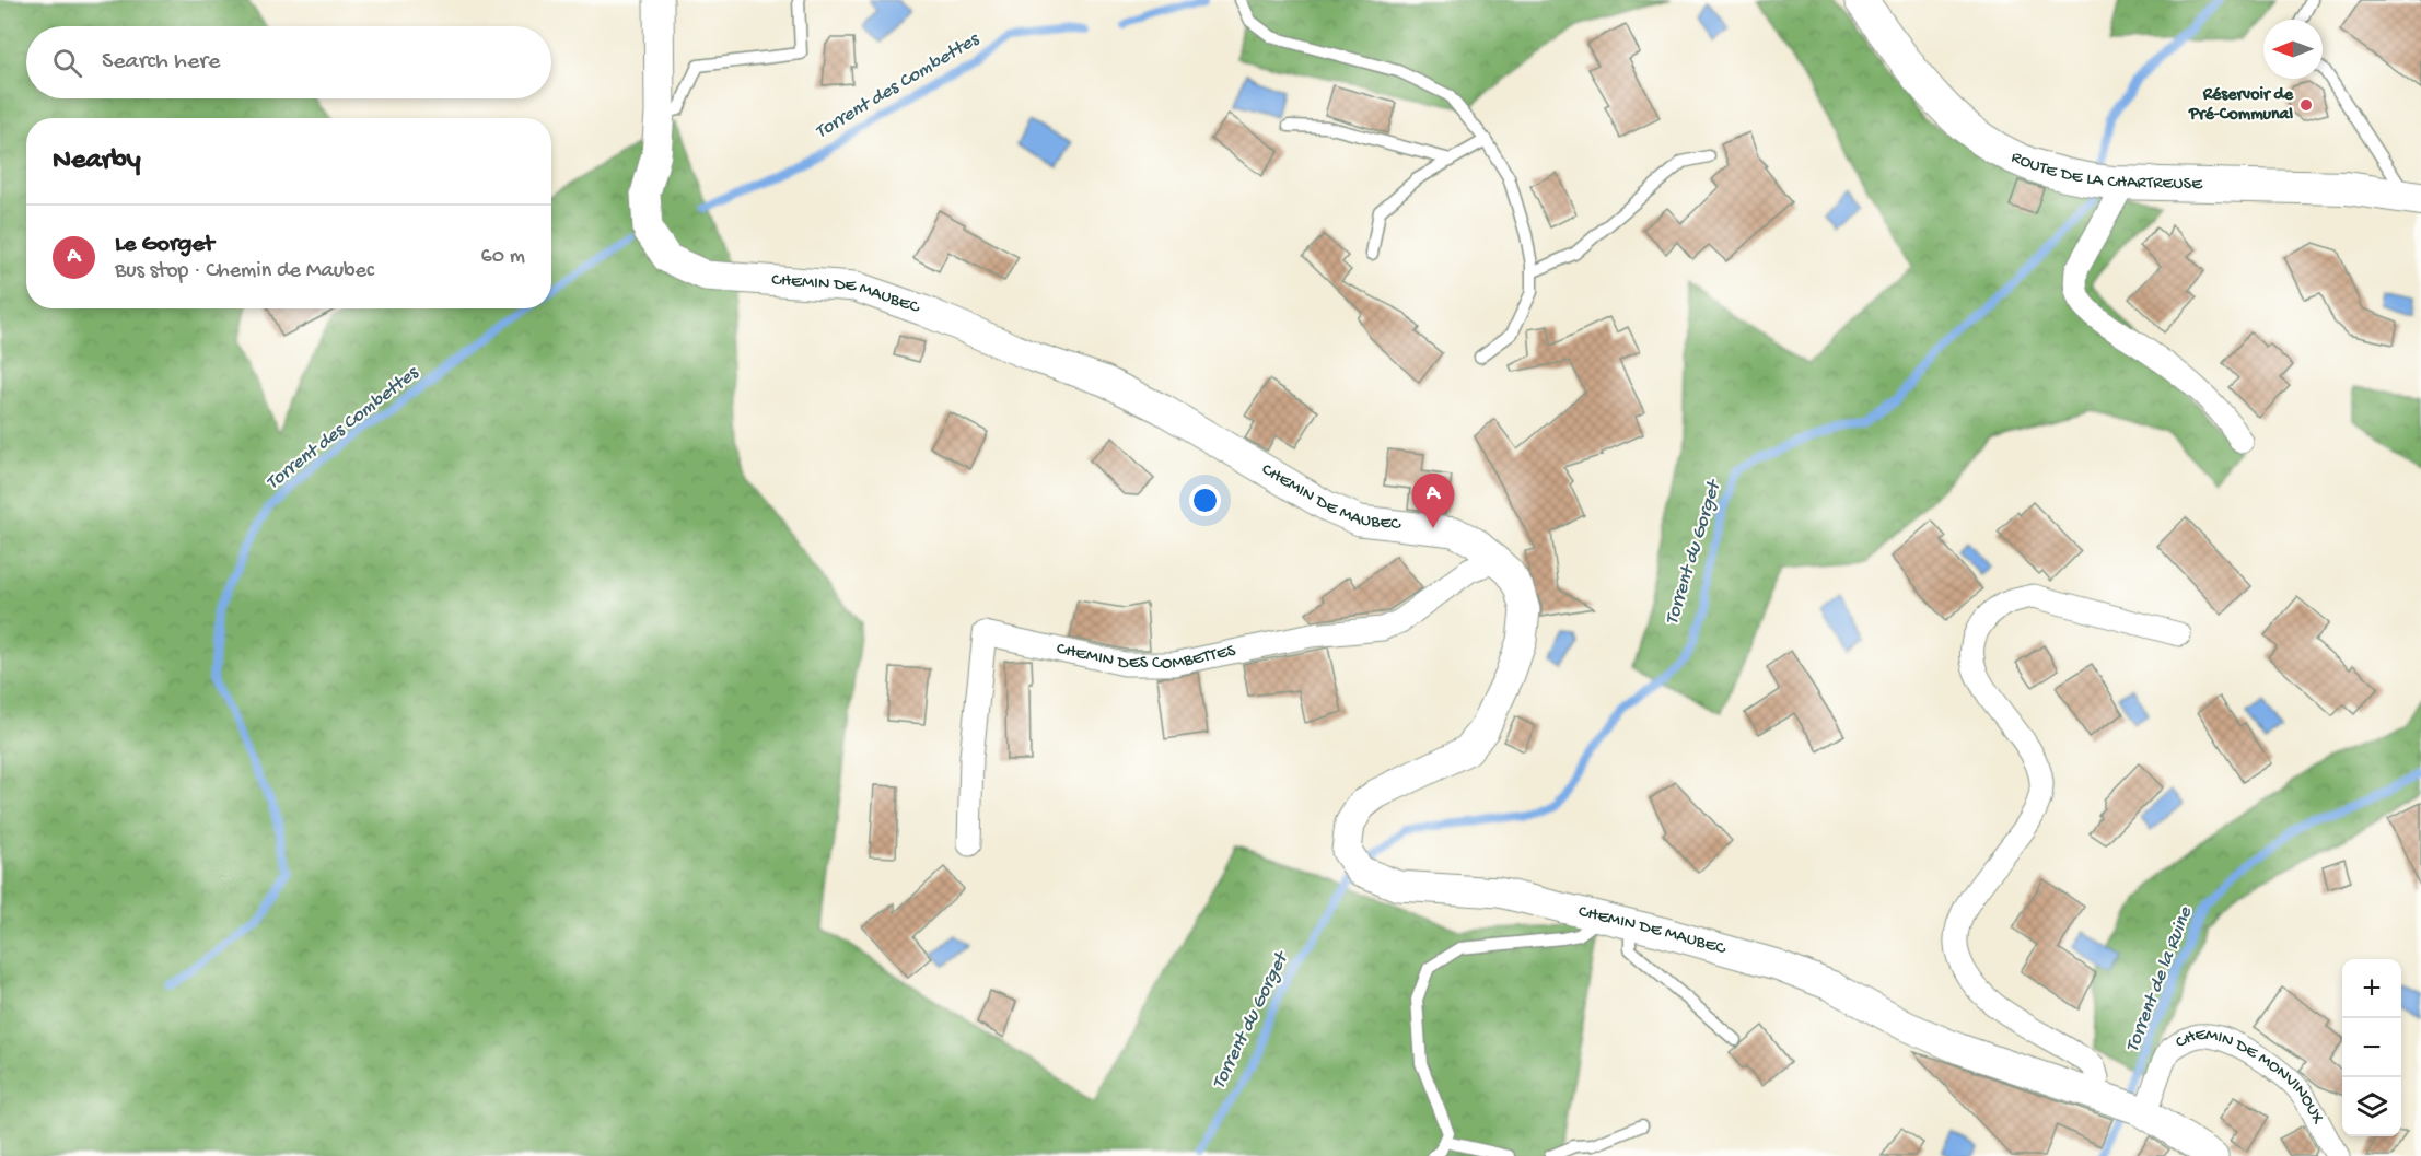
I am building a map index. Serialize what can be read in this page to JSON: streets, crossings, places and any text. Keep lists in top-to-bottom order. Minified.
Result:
{"streets":{"main road":["ROUTE DE LA CHARTREUSE"],"street":["CHEMIN DE MAUBEC","CHEMIN DES COMBETTES","CHEMIN DE MONVINOUX"]},"crossings":[["CHEMIN DE MAUBEC","CHEMIN DES COMBETTES"],["CHEMIN DE MAUBEC","CHEMIN DE MONVINOUX"]],"water":["Torrent des Combettes","Torrent du Gorget","Torrent de la Ruine"],"places":["Réservoir de Pré-Communal"],"north":"left","page":{"search":"Search here","heading":"Nearby","list":[{"mark":"A","name":"Le Gorget","note":"Bus stop · Chemin de Maubec","value":"60 m"}],"pins":"A","map_buttons":["+","−"]}}
